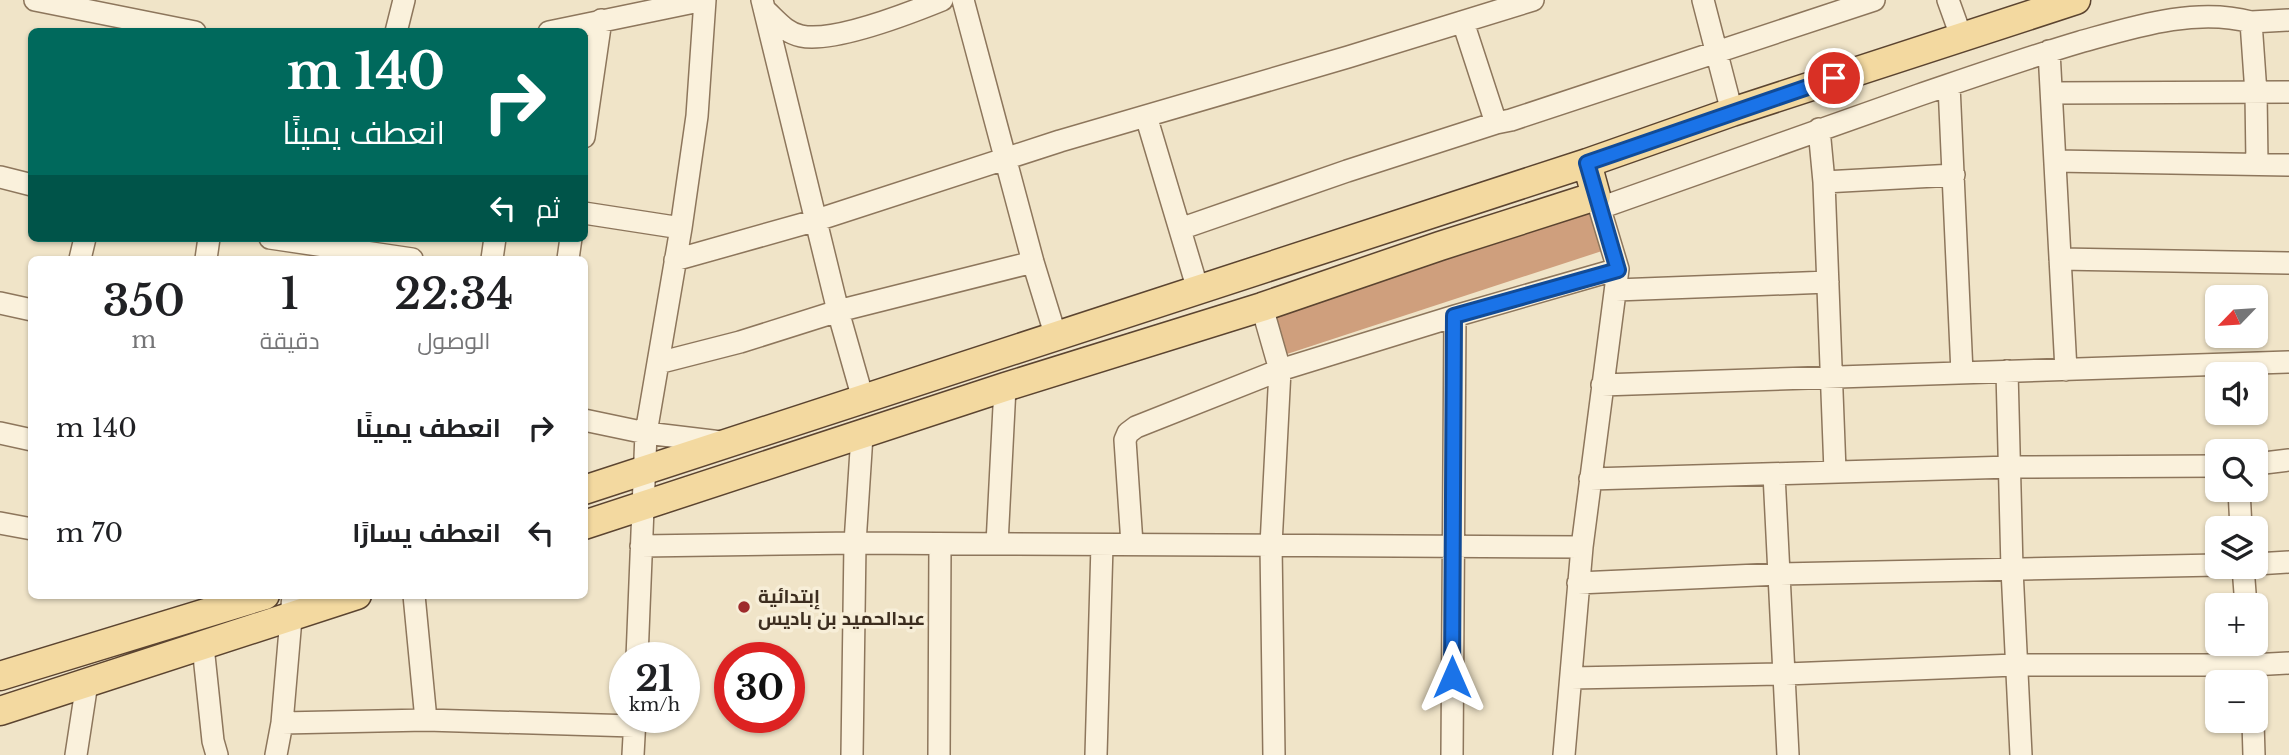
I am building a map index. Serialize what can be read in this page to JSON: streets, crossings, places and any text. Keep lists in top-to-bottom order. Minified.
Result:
{"places":["إبتدائية عبدالحميد بن باديس"],"north":"bottom left","page":{"turn":["140 m","انعطف يمينًا"],"then":"ثم","eta":["22:34","الوصول","1","دقيقة","350","m"],"map_buttons":["+","−"],"list":[{"name":"انعطف يمينًا","value":"140 m"},{"name":"انعطف يسارًا","value":"70 m"}],"speed":"21 km/h","limit":"30"}}
